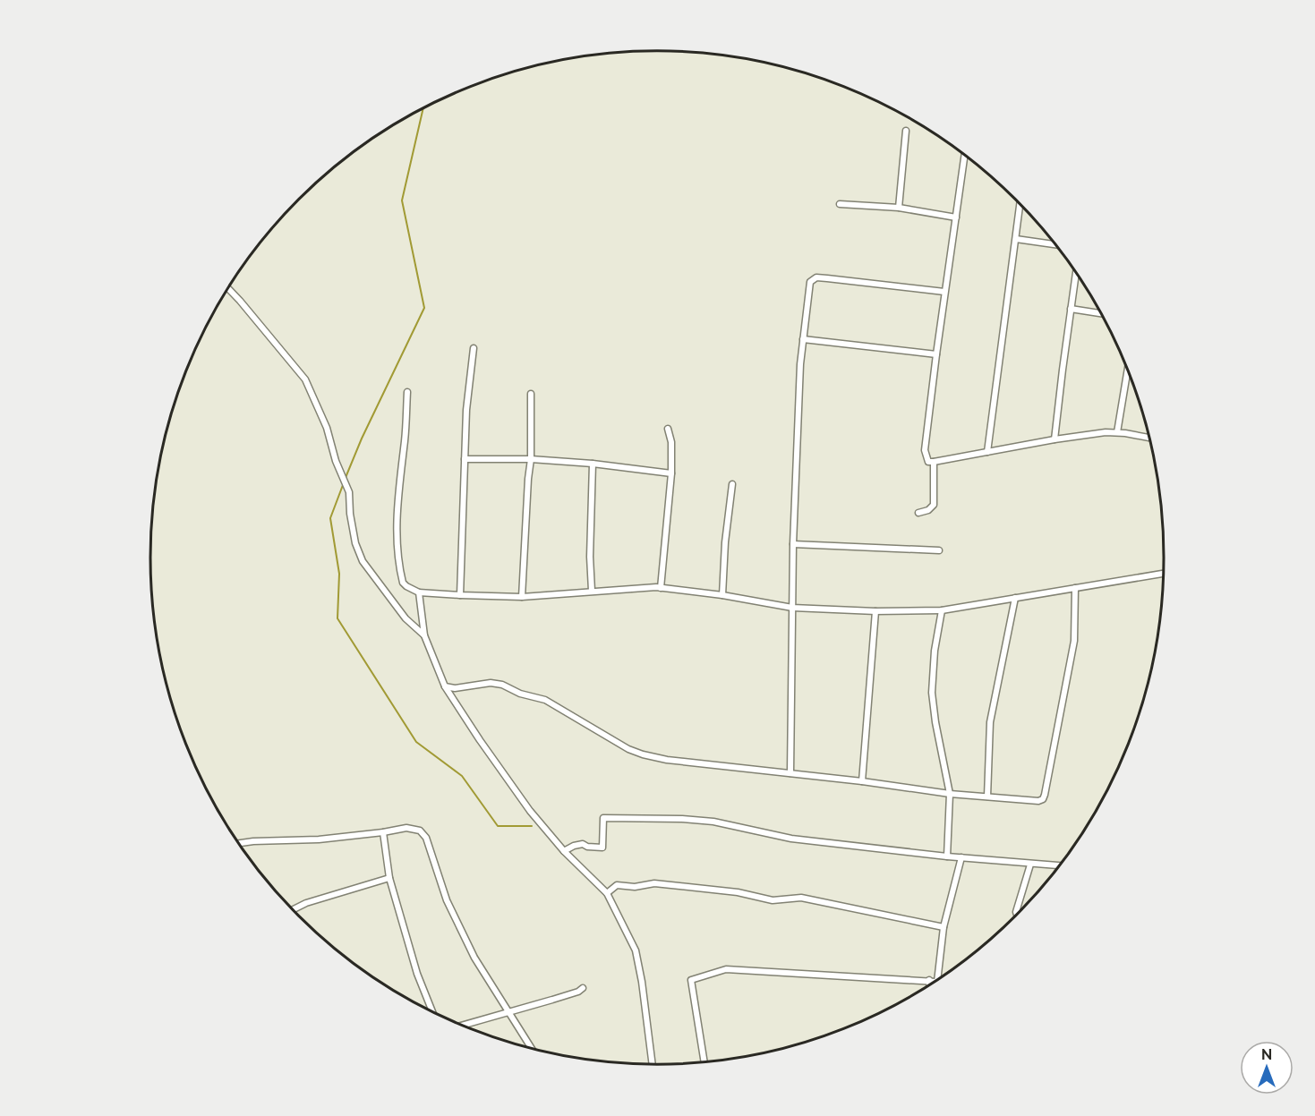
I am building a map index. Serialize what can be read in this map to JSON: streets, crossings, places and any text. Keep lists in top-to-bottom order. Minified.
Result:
{"north":"top"}
